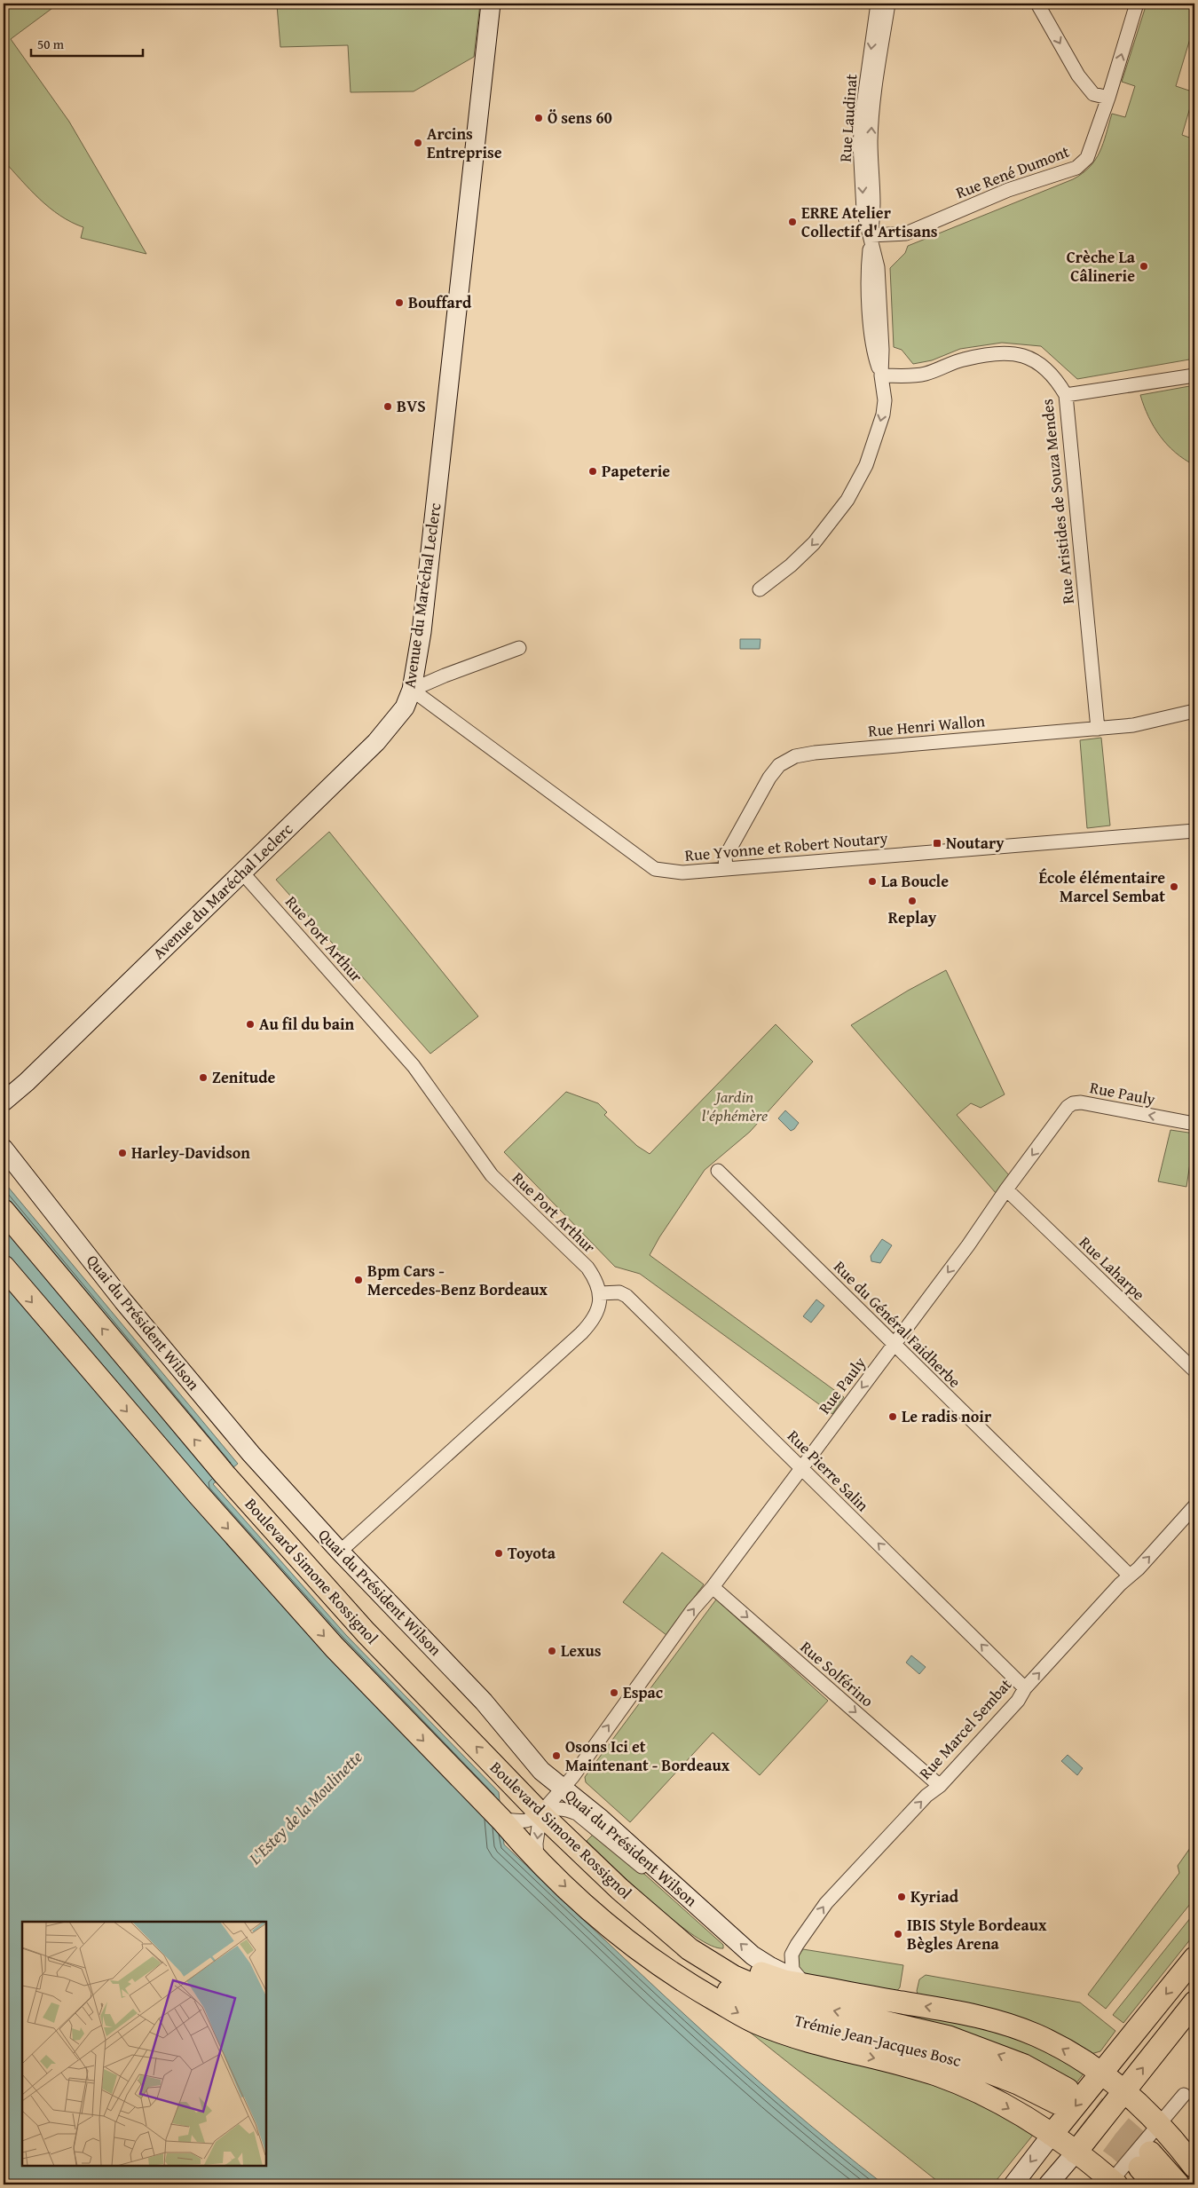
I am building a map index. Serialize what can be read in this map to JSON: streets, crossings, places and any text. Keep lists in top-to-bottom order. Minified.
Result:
{"streets":{"main road":["Boulevard Simone Rossignol","Trémie Jean-Jacques Bosc"],"street":["Rue Laudinat","Rue René Dumont","Rue Aristides de Souza Mendes","Avenue du Maréchal Leclerc","Rue Henri Wallon","Rue Yvonne et Robert Noutary","Rue Port Arthur","Rue Pauly","Rue Laharpe","Quai du Président Wilson","Rue du Général Faidherbe","Rue Pierre Salin","Rue Solférino","Rue Marcel Sembat"]},"crossings":[["Rue Laudinat","Rue René Dumont"],["Rue Laudinat","Rue Aristides de Souza Mendes"],["Rue Aristides de Souza Mendes","Rue Henri Wallon"],["Avenue du Maréchal Leclerc","Rue Yvonne et Robert Noutary"],["Avenue du Maréchal Leclerc","Rue Port Arthur"],["Rue Henri Wallon","Rue Yvonne et Robert Noutary"],["Rue Port Arthur","Rue Pierre Salin"],["Rue Pauly","Rue Laharpe"],["Rue Pauly","Quai du Président Wilson"],["Rue Pauly","Rue du Général Faidherbe"],["Rue Pauly","Rue Pierre Salin"],["Rue Pauly","Boulevard Simone Rossignol"],["Rue Pauly","Rue Solférino"],["Quai du Président Wilson","Rue Marcel Sembat"],["Rue du Général Faidherbe","Rue Marcel Sembat"],["Rue Pierre Salin","Rue Marcel Sembat"],["Boulevard Simone Rossignol","Trémie Jean-Jacques Bosc"],["Rue Solférino","Rue Marcel Sembat"]],"one_way":["Rue Pierre Salin","Rue Solférino","Rue Marcel Sembat"],"water":["L'Estey de la Moulinette"],"parks":["Jardin l'éphémère"],"places":{"other":["Ö sens 60","Arcins Entreprise","ERRE Atelier Collectif d'Artisans","Crèche La Câlinerie","Bouffard","BVS","Papeterie","La Boucle","École élémentaire Marcel Sembat","Replay","Au fil du bain","Zenitude","Harley-Davidson","Bpm Cars - Mercedes-Benz Bordeaux","Le radis noir","Toyota","Lexus","Espac","Osons Ici et Maintenant - Bordeaux","Kyriad","IBIS Style Bordeaux Bègles Arena"],"transit":["Noutary"]},"scale_bar":"50 m"}
